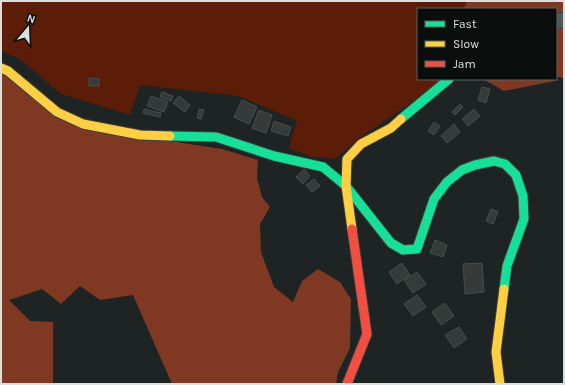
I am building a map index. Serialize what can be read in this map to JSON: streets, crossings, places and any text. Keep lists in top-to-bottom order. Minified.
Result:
{"legend":["Fast","Slow","Jam"],"north":"top"}
